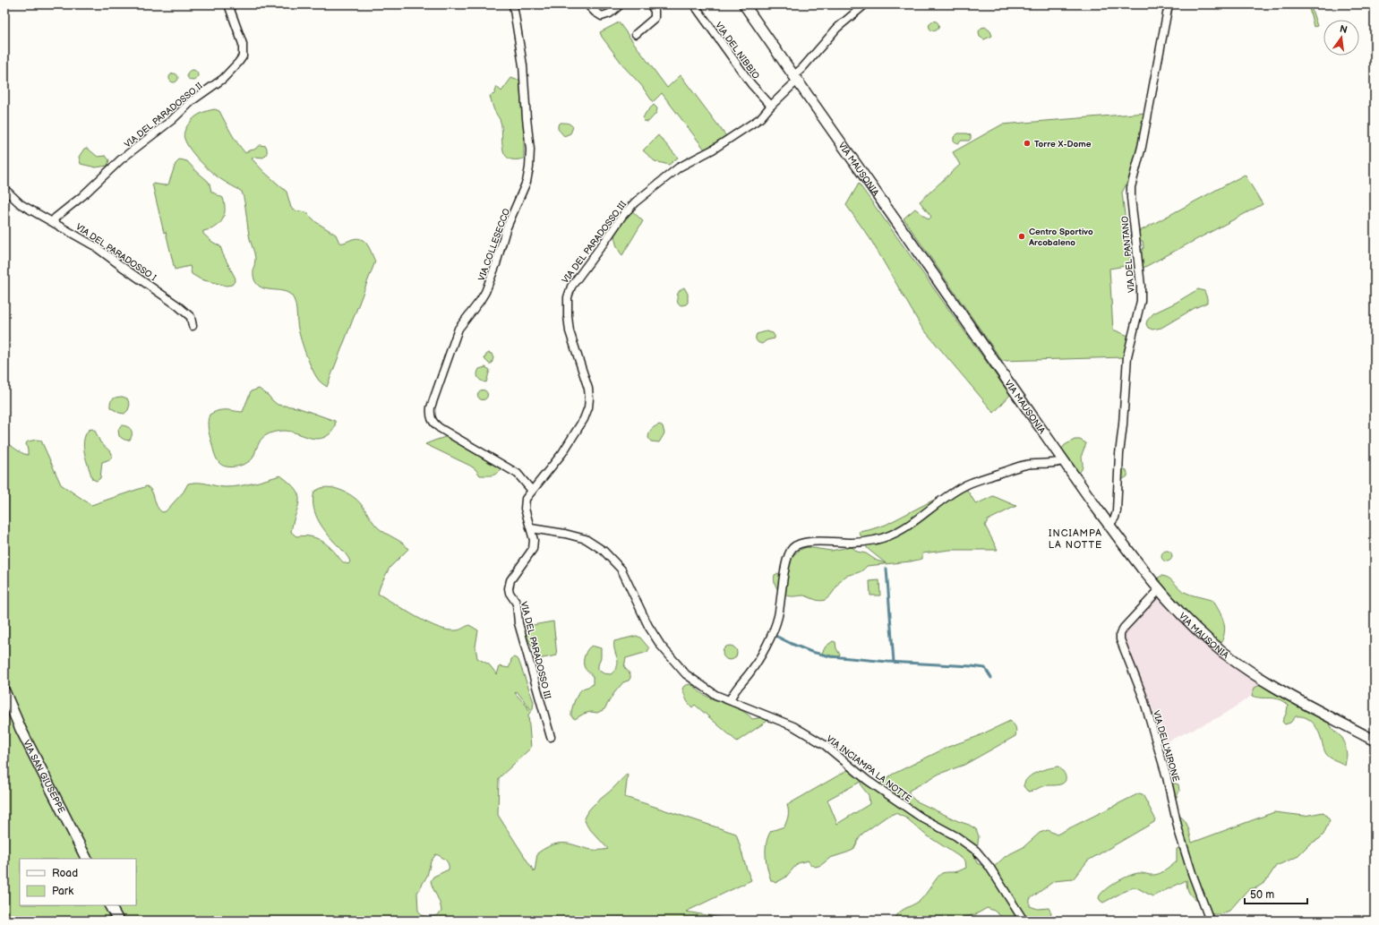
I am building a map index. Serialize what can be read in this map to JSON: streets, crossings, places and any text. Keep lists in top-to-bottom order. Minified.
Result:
{"streets":{"main road":["VIA MAUSONIA","VIA SAN GIUSEPPE"],"street":["VIA DEL NIBBIO","VIA DEL PARADOSSO II","VIA DEL PARADOSSO III","VIA COLLESECCO","VIA DEL PARADOSSO I","VIA DEL PANTANO","VIA DELL'AIRONE","VIA INCIAMPA LA NOTTE"]},"crossings":[["VIA DEL NIBBIO","VIA DEL PARADOSSO III"],["VIA DEL PARADOSSO II","VIA DEL PARADOSSO I"],["VIA MAUSONIA","VIA DEL PARADOSSO III"],["VIA MAUSONIA","VIA DEL PANTANO"],["VIA MAUSONIA","VIA DELL'AIRONE"],["VIA DEL PARADOSSO III","VIA COLLESECCO"],["VIA DEL PARADOSSO III","VIA INCIAMPA LA NOTTE"]],"districts":["INCIAMPA LA NOTTE"],"places":["Torre X-Dome","Centro Sportivo Arcobaleno"],"legend":["Road","Park"],"scale_bar":"50 m","north":"top"}
